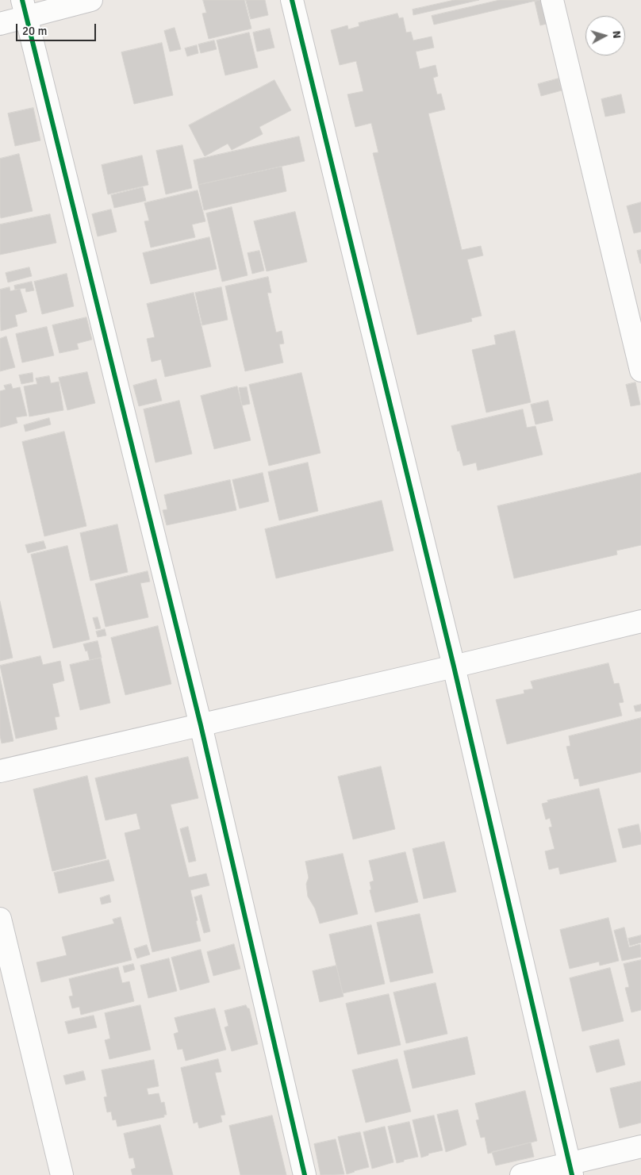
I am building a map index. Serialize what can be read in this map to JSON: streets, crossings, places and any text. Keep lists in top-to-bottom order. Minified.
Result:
{"scale_bar":"20 m","north":"right"}
